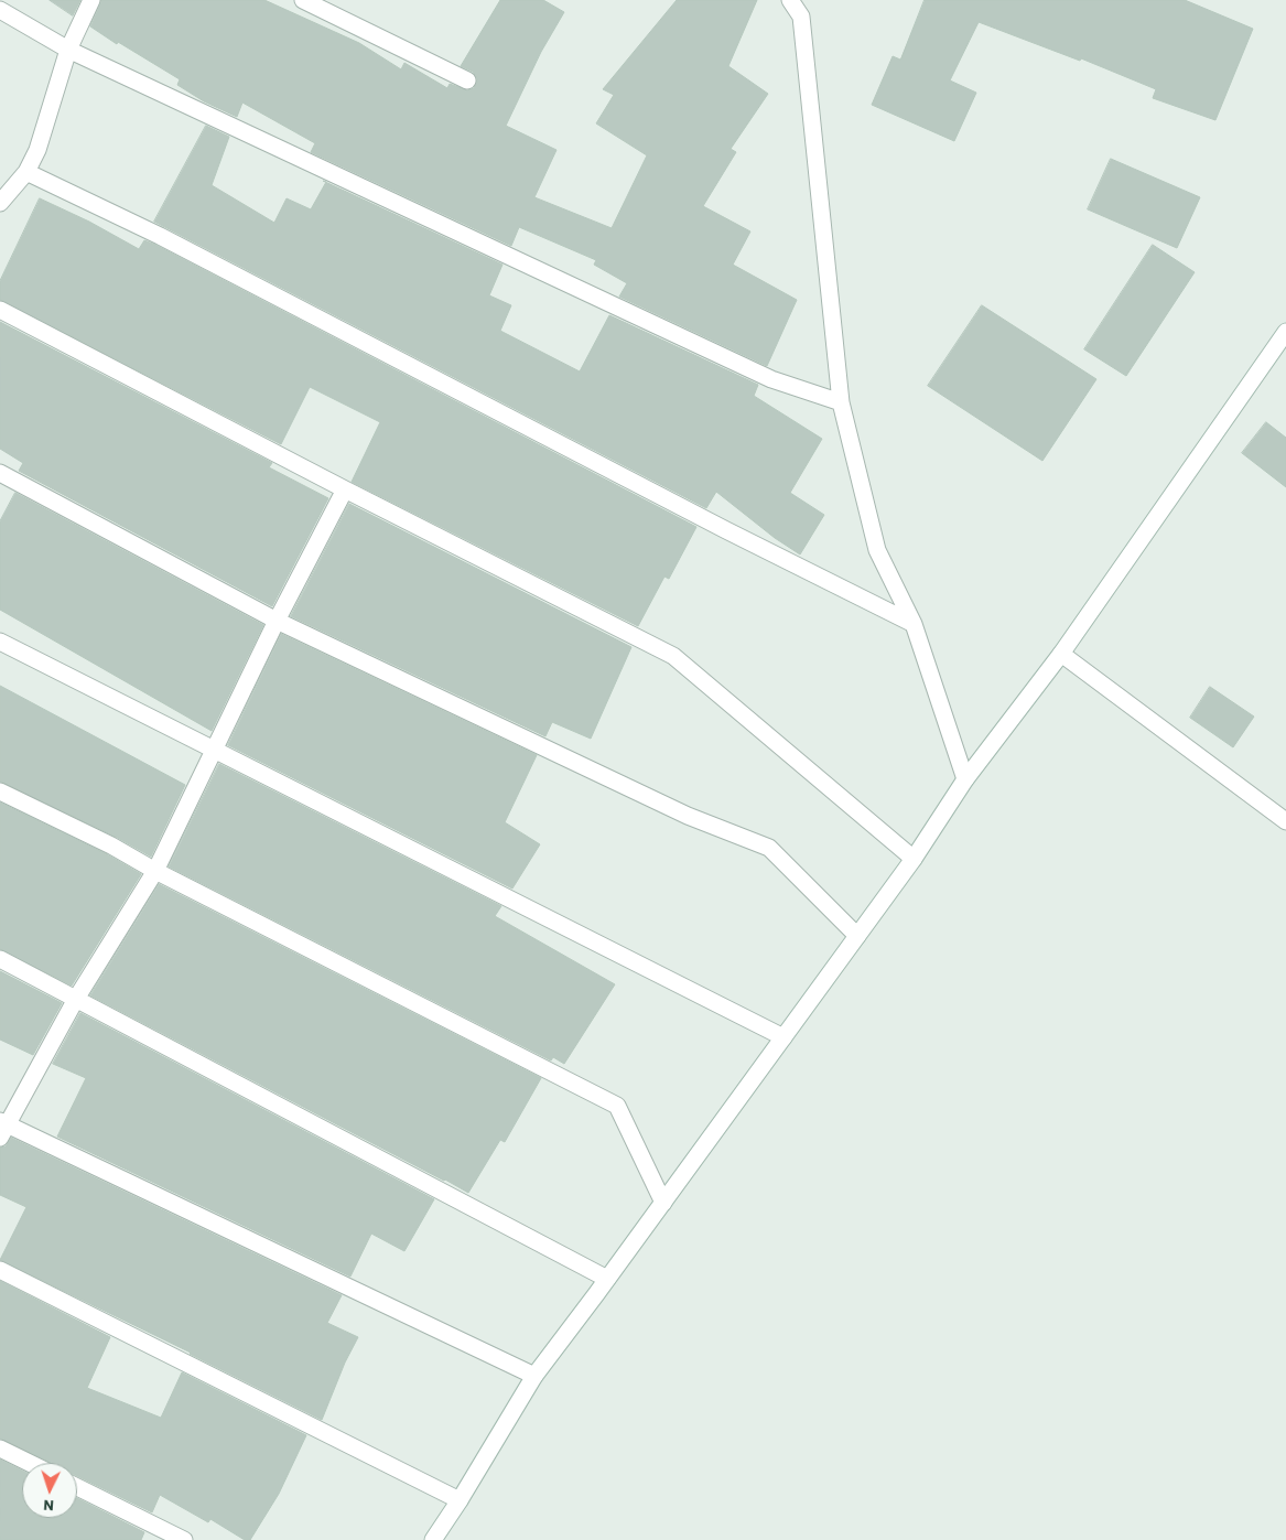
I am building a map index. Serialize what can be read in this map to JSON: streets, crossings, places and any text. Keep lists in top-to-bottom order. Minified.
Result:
{"north":"bottom"}
